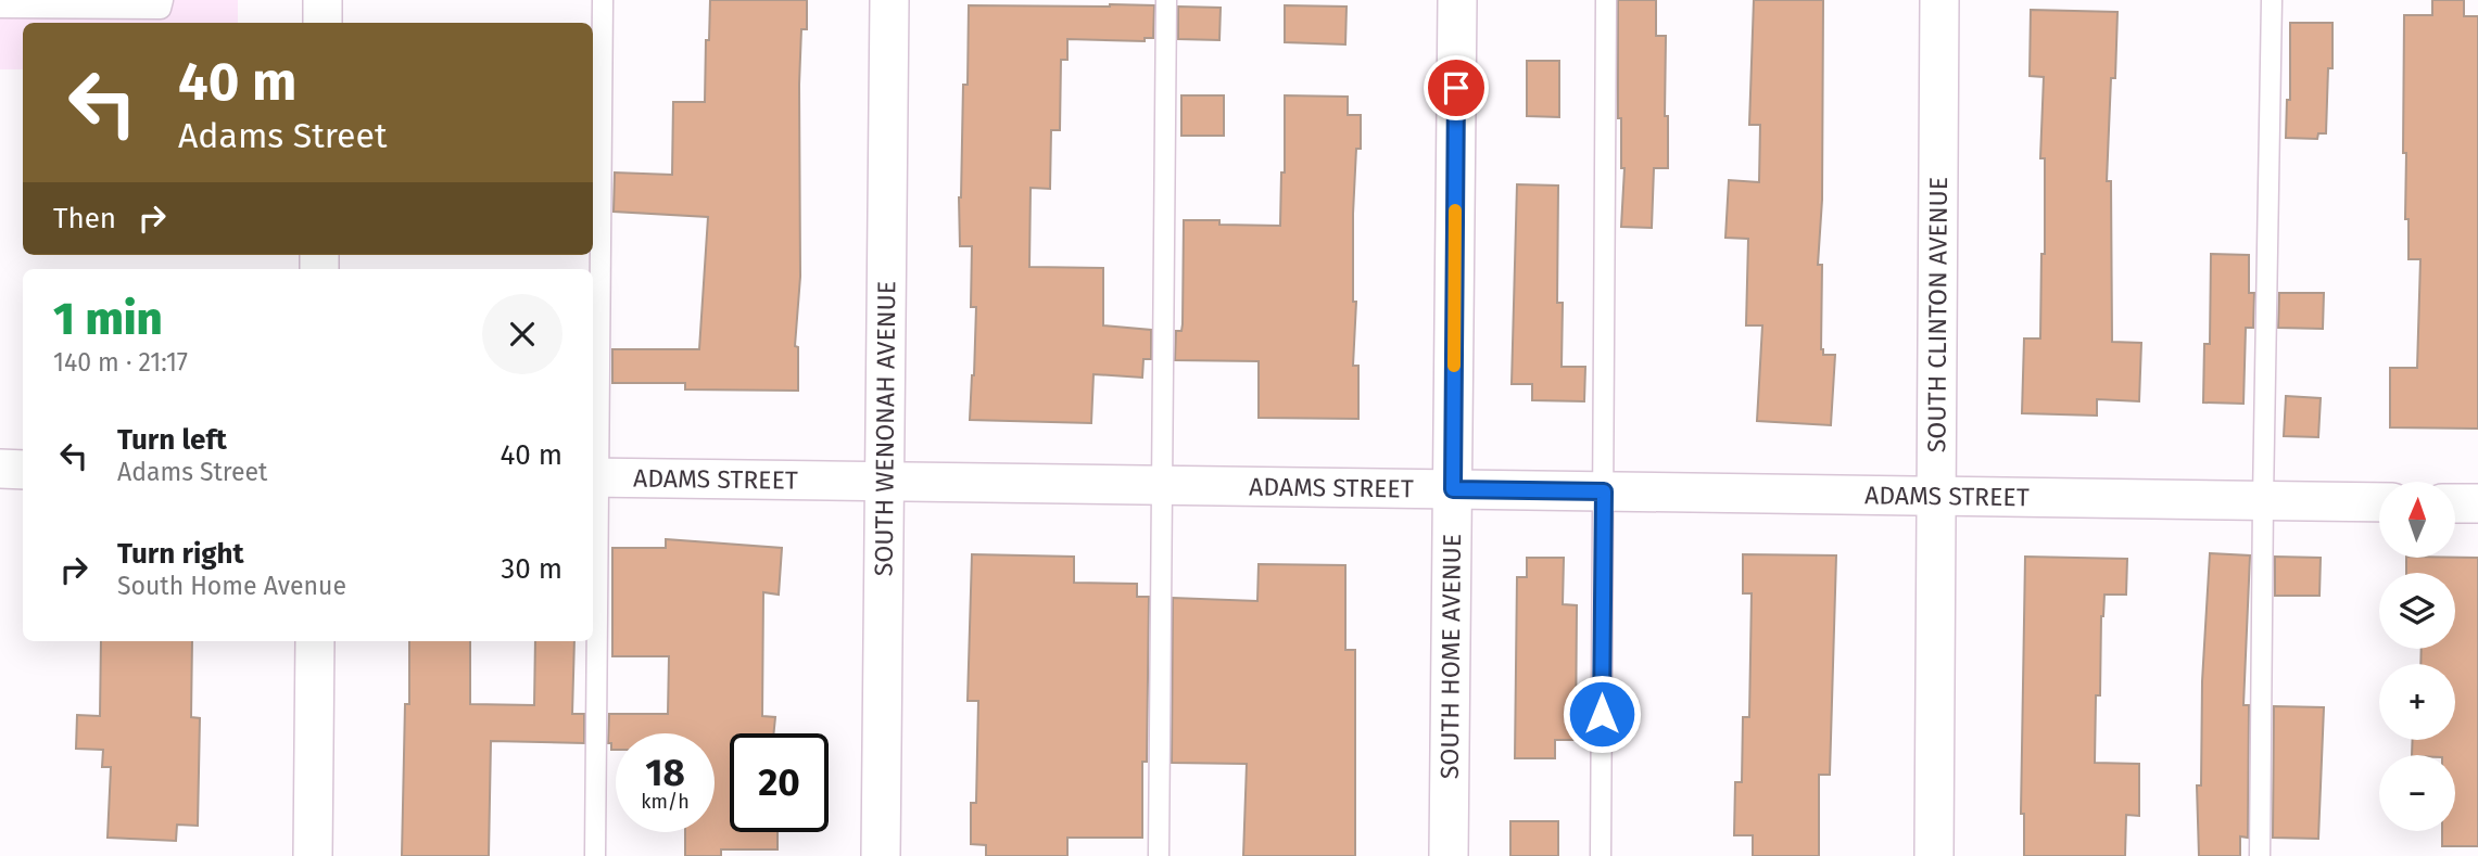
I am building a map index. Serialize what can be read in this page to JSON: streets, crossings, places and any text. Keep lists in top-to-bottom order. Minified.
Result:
{"streets":{"street":["SOUTH CLINTON AVENUE","SOUTH WENONAH AVENUE","ADAMS STREET","SOUTH HOME AVENUE"]},"crossings":[["SOUTH CLINTON AVENUE","ADAMS STREET"],["SOUTH WENONAH AVENUE","ADAMS STREET"],["ADAMS STREET","SOUTH HOME AVENUE"]],"north":"top","page":{"turn":["40 m","Adams Street"],"then":"Then","heading":["1 min","140 m · 21:17"],"list":[{"name":"Turn left","note":"Adams Street","value":"40 m"},{"name":"Turn right","note":"South Home Avenue","value":"30 m"}],"map_buttons":["+","−"],"speed":"18 km/h","limit":"20"}}
